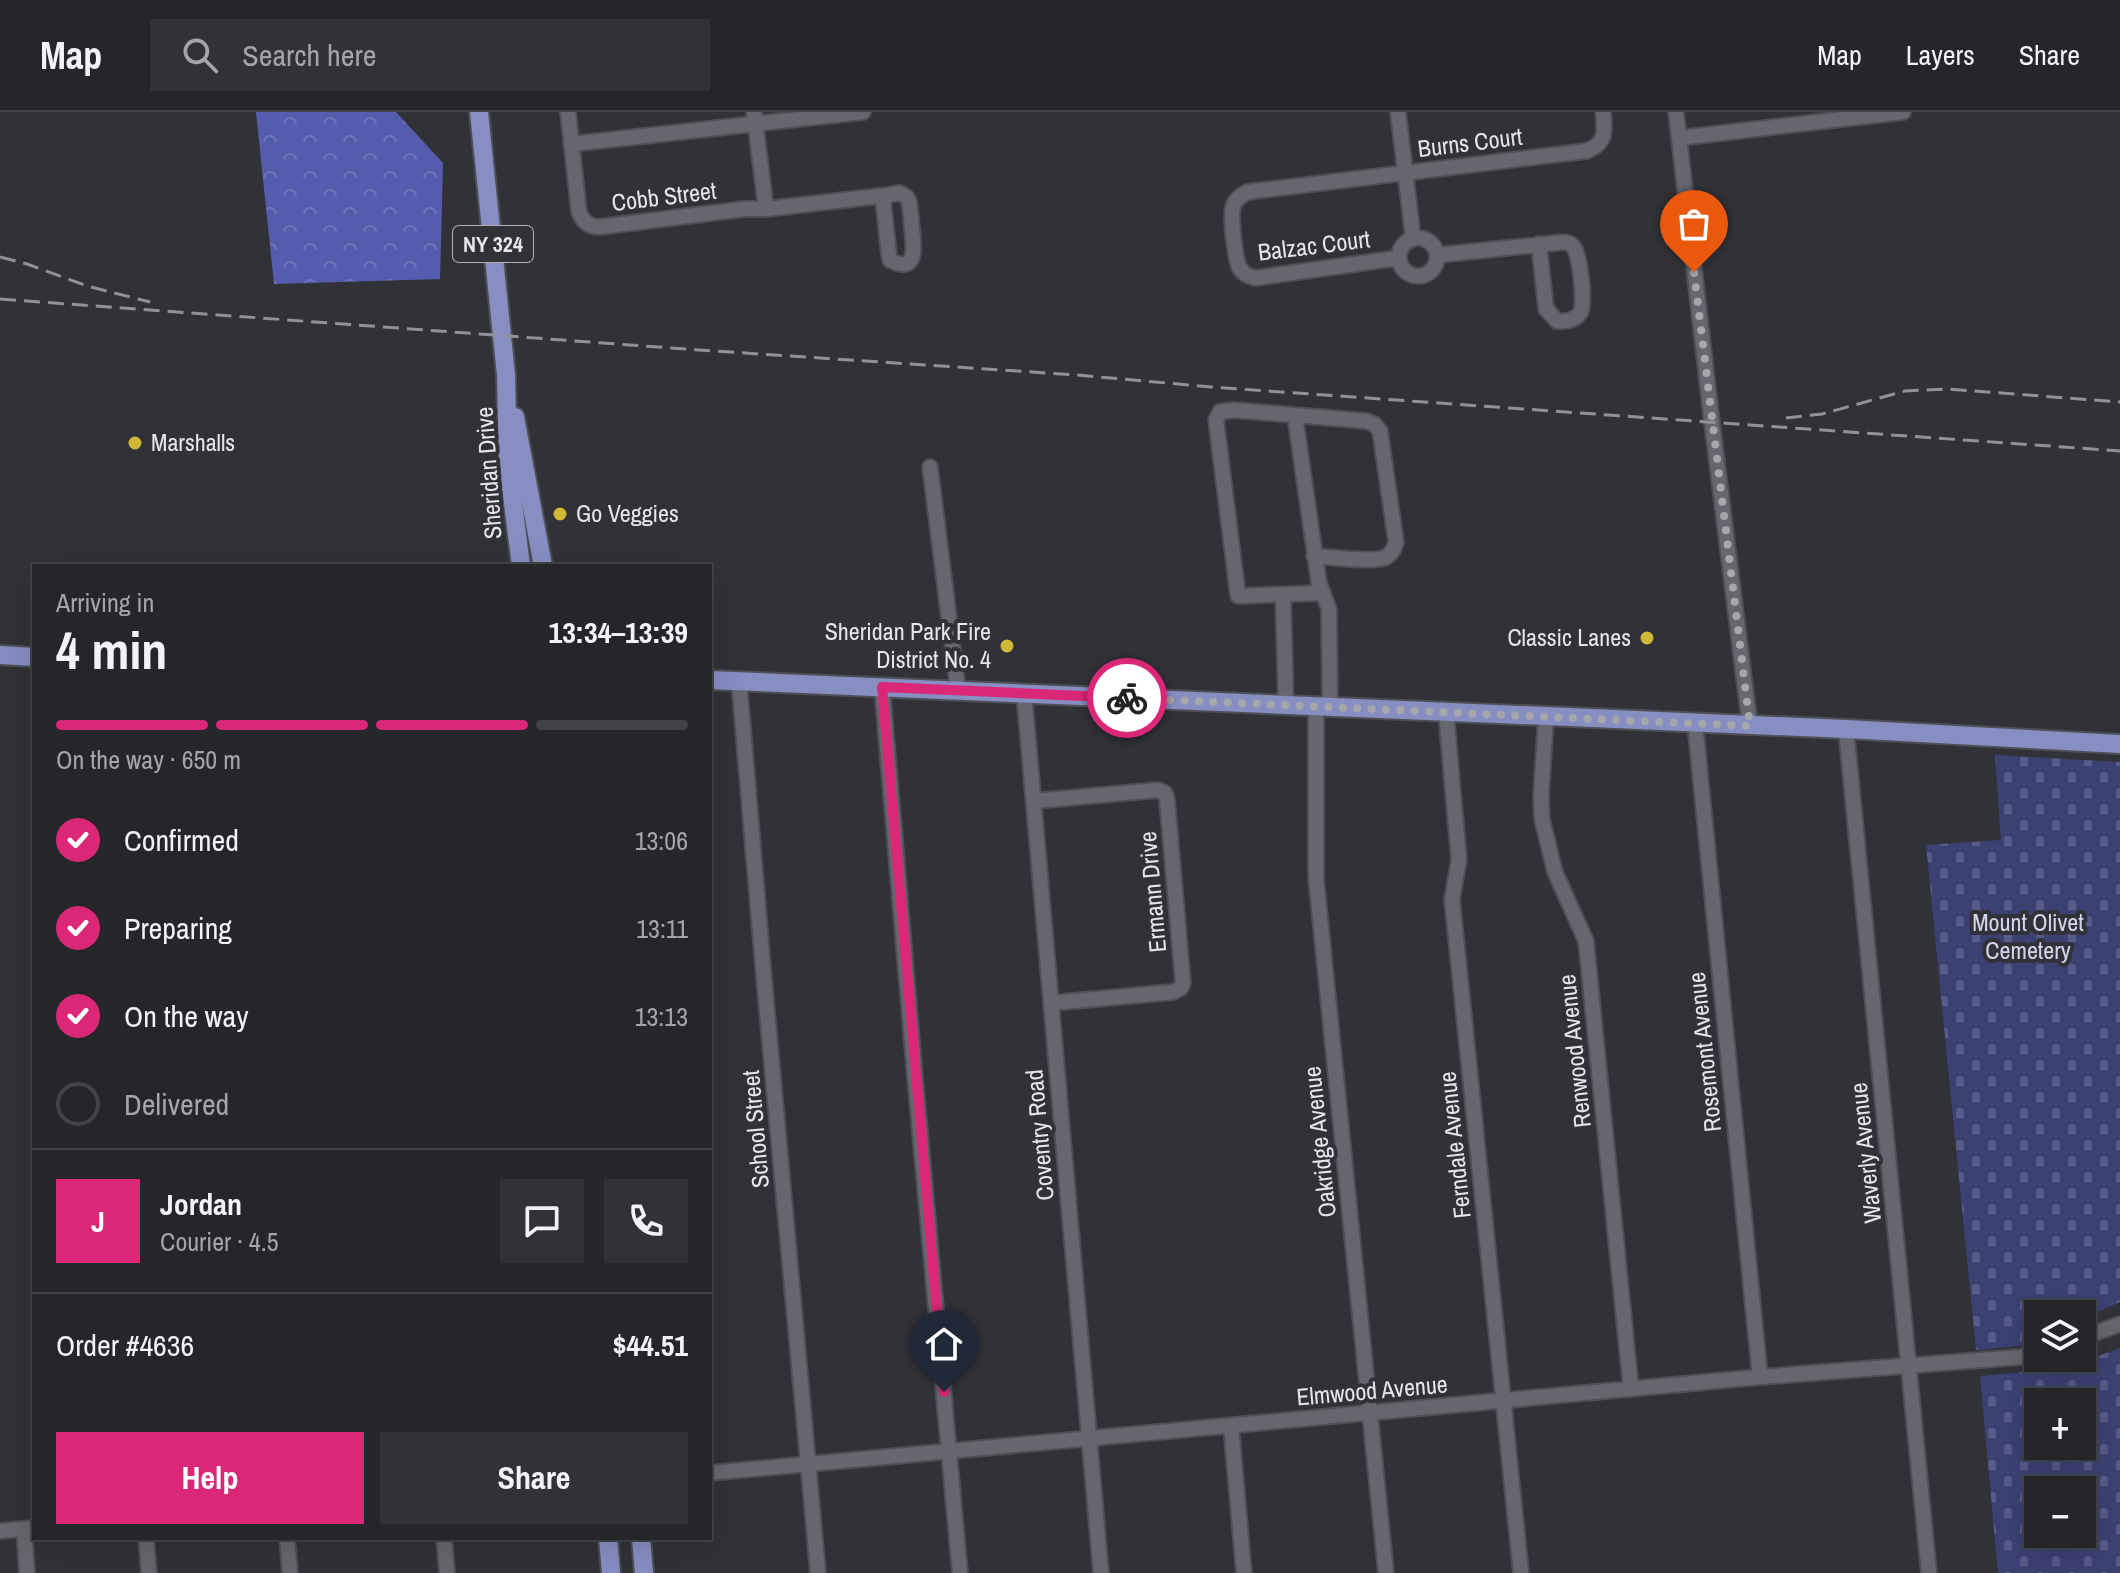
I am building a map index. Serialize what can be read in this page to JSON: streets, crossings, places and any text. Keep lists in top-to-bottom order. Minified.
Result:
{"streets":{"main road":["NY 324","Sheridan Drive"],"street":["Burns Court","Cobb Street","Balzac Court","Ermann Drive","Renwood Avenue","Rosemont Avenue","School Street","Coventry Road","Oakridge Avenue","Ferndale Avenue","Waverly Avenue","Elmwood Avenue"]},"crossings":[["Burns Court","Balzac Court"],["Ermann Drive","Coventry Road"],["Renwood Avenue","Elmwood Avenue"],["Rosemont Avenue","Elmwood Avenue"],["School Street","Elmwood Avenue"],["Coventry Road","Elmwood Avenue"],["Oakridge Avenue","Elmwood Avenue"],["Ferndale Avenue","Elmwood Avenue"],["Waverly Avenue","Elmwood Avenue"]],"parks":["Mount Olivet Cemetery"],"places":["Marshalls","Go Veggies","Classic Lanes","Sheridan Park Fire District No. 4"],"page":{"header":"Map","search":"Search here","nav":["Map","Layers","Share"],"heading":["4 min","Arriving in","13:34–13:39"],"panel":["Jordan","Courier · 4.5","Order #4636","$44.51"],"bar":"On the way · 650 m","list":[["Confirmed","13:06"],["Preparing","13:11"],["On the way","13:13"],"Delivered"],"round":"J","map_buttons":["+","−"],"buttons":["Help","Share"]}}
